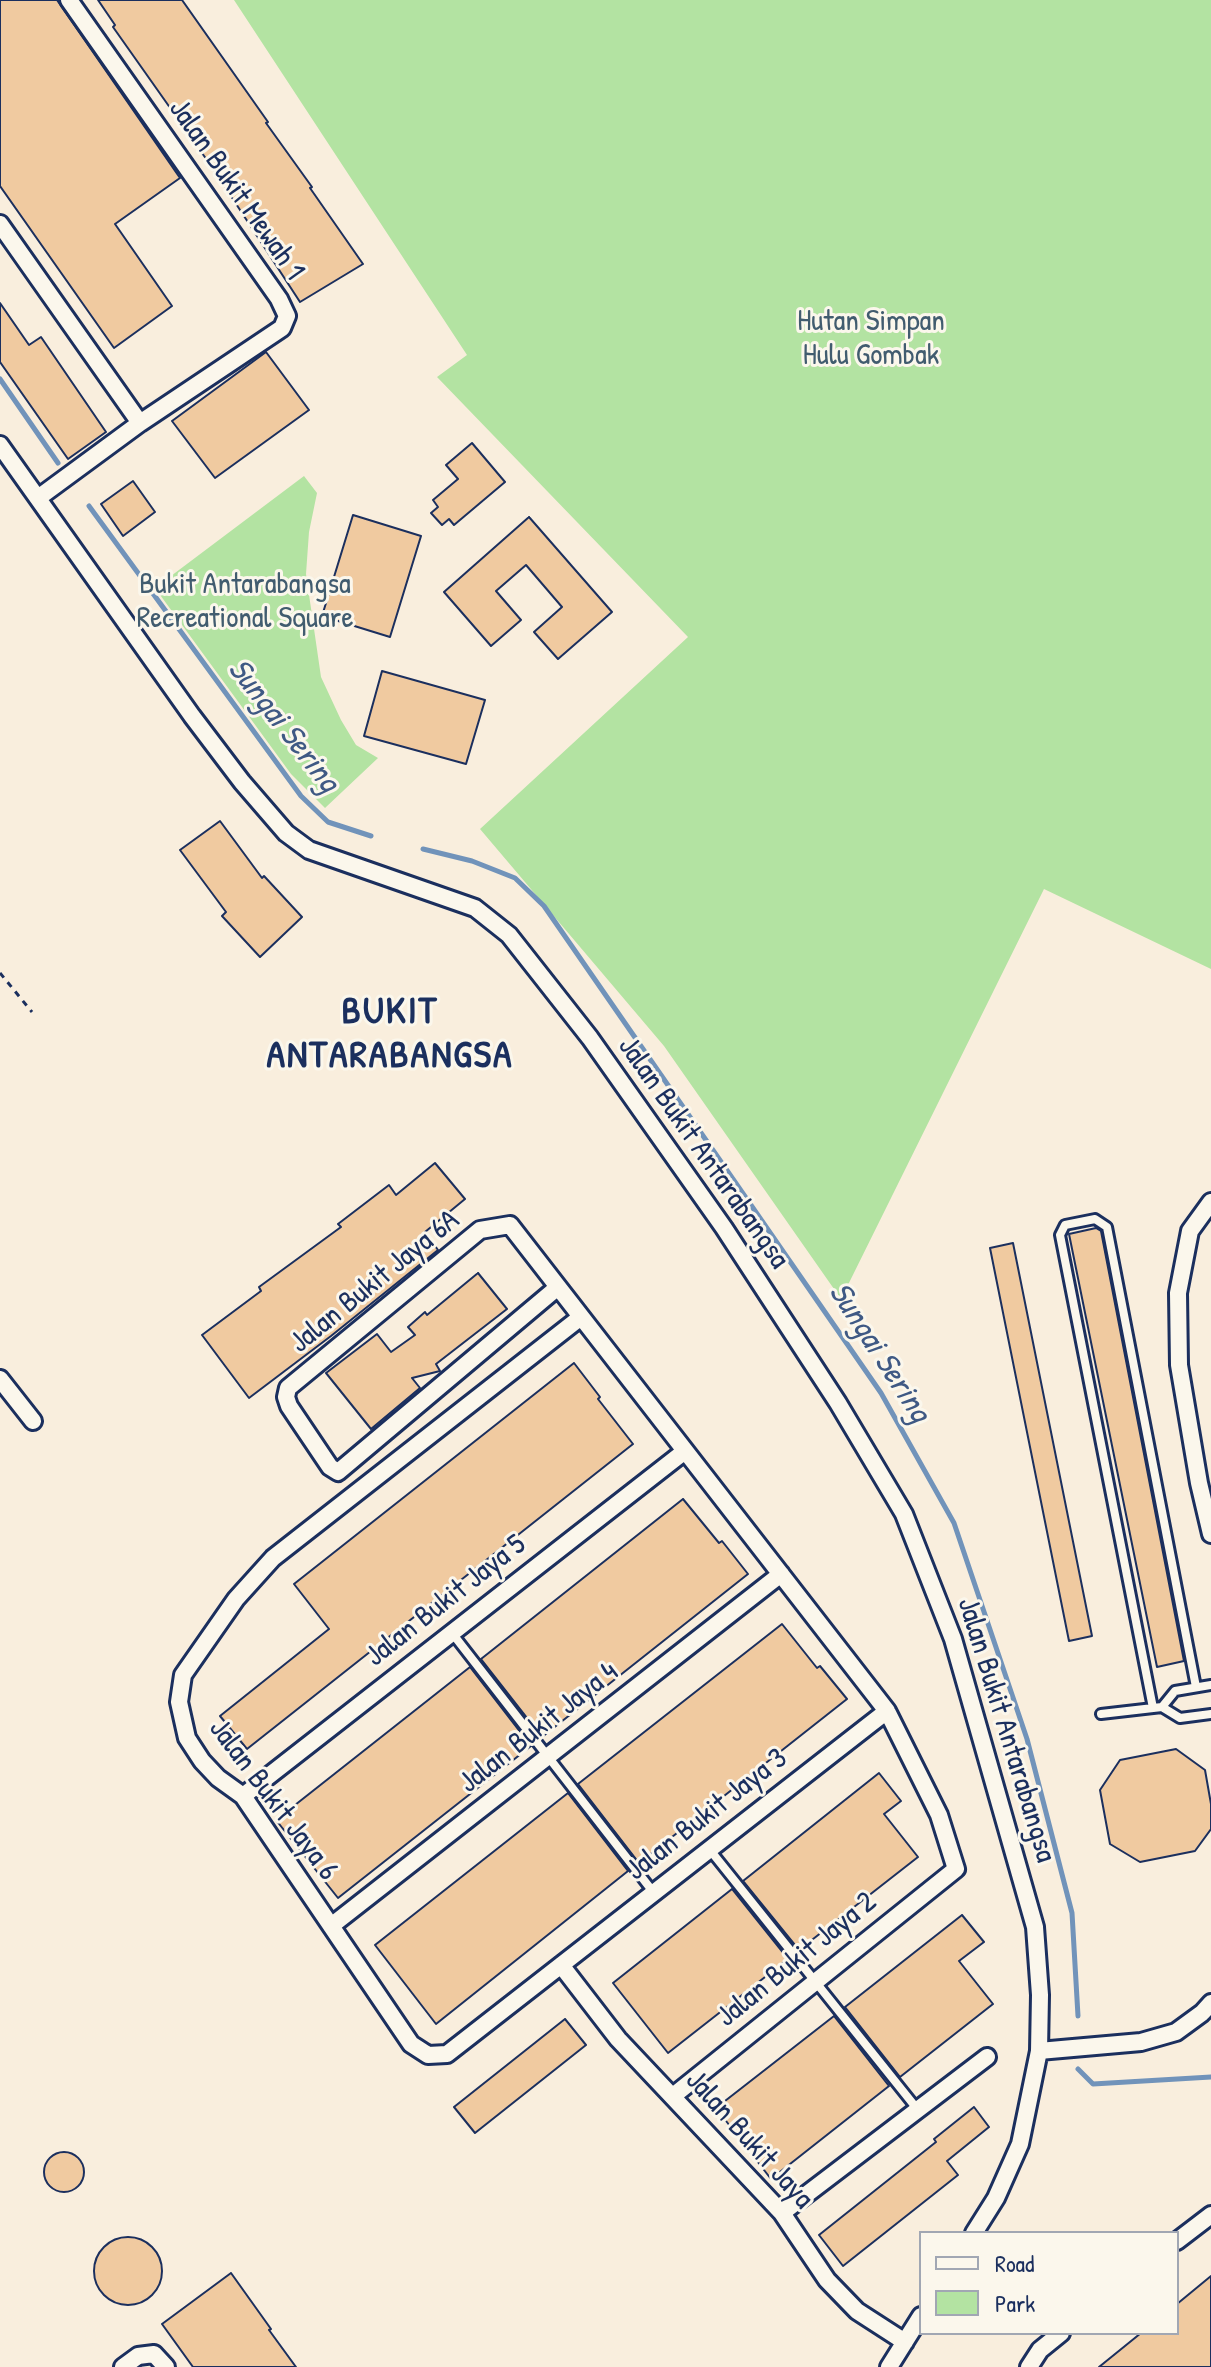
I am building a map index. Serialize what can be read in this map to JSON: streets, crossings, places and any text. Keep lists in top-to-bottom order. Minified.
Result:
{"streets":{"street":["Jalan Bukit Mewah 1","Jalan Bukit Antarabangsa","Jalan Bukit Jaya 6A","Jalan Bukit Jaya 5","Jalan Bukit Jaya 4","Jalan Bukit Jaya 6","Jalan Bukit Jaya 3","Jalan Bukit Jaya 2","Jalan Bukit Jaya"]},"crossings":[["Jalan Bukit Mewah 1","Jalan Bukit Antarabangsa"],["Jalan Bukit Jaya 5","Jalan Bukit Jaya 6"],["Jalan Bukit Jaya 4","Jalan Bukit Jaya 6"],["Jalan Bukit Jaya 6","Jalan Bukit Jaya 3"],["Jalan Bukit Jaya 6","Jalan Bukit Jaya"],["Jalan Bukit Jaya 3","Jalan Bukit Jaya 2"],["Jalan Bukit Jaya 3","Jalan Bukit Jaya"],["Jalan Bukit Jaya 2","Jalan Bukit Jaya"]],"districts":["BUKIT ANTARABANGSA"],"water":["Sungai Sering"],"parks":["Hutan Simpan Hulu Gombak","Bukit Antarabangsa Recreational Square"],"legend":["Road","Park"]}
